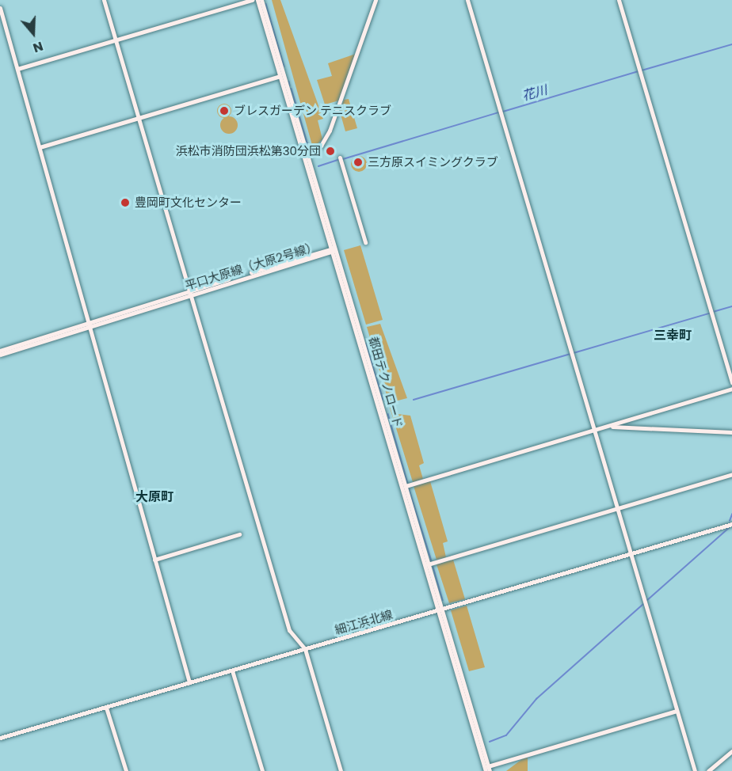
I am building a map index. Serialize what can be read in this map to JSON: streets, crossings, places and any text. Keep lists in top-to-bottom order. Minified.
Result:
{"streets":{"street":["平口大原線（大原2号線）","都田テクノロード","細江浜北線"]},"crossings":[["平口大原線（大原2号線）","都田テクノロード"],["都田テクノロード","細江浜北線"]],"districts":["三幸町","大原町"],"water":["花川"],"places":["ブレスガーデン テニスクラブ","浜松市消防団浜松第30分団","三方原スイミングクラブ","豊岡町文化センター"],"north":"bottom"}
